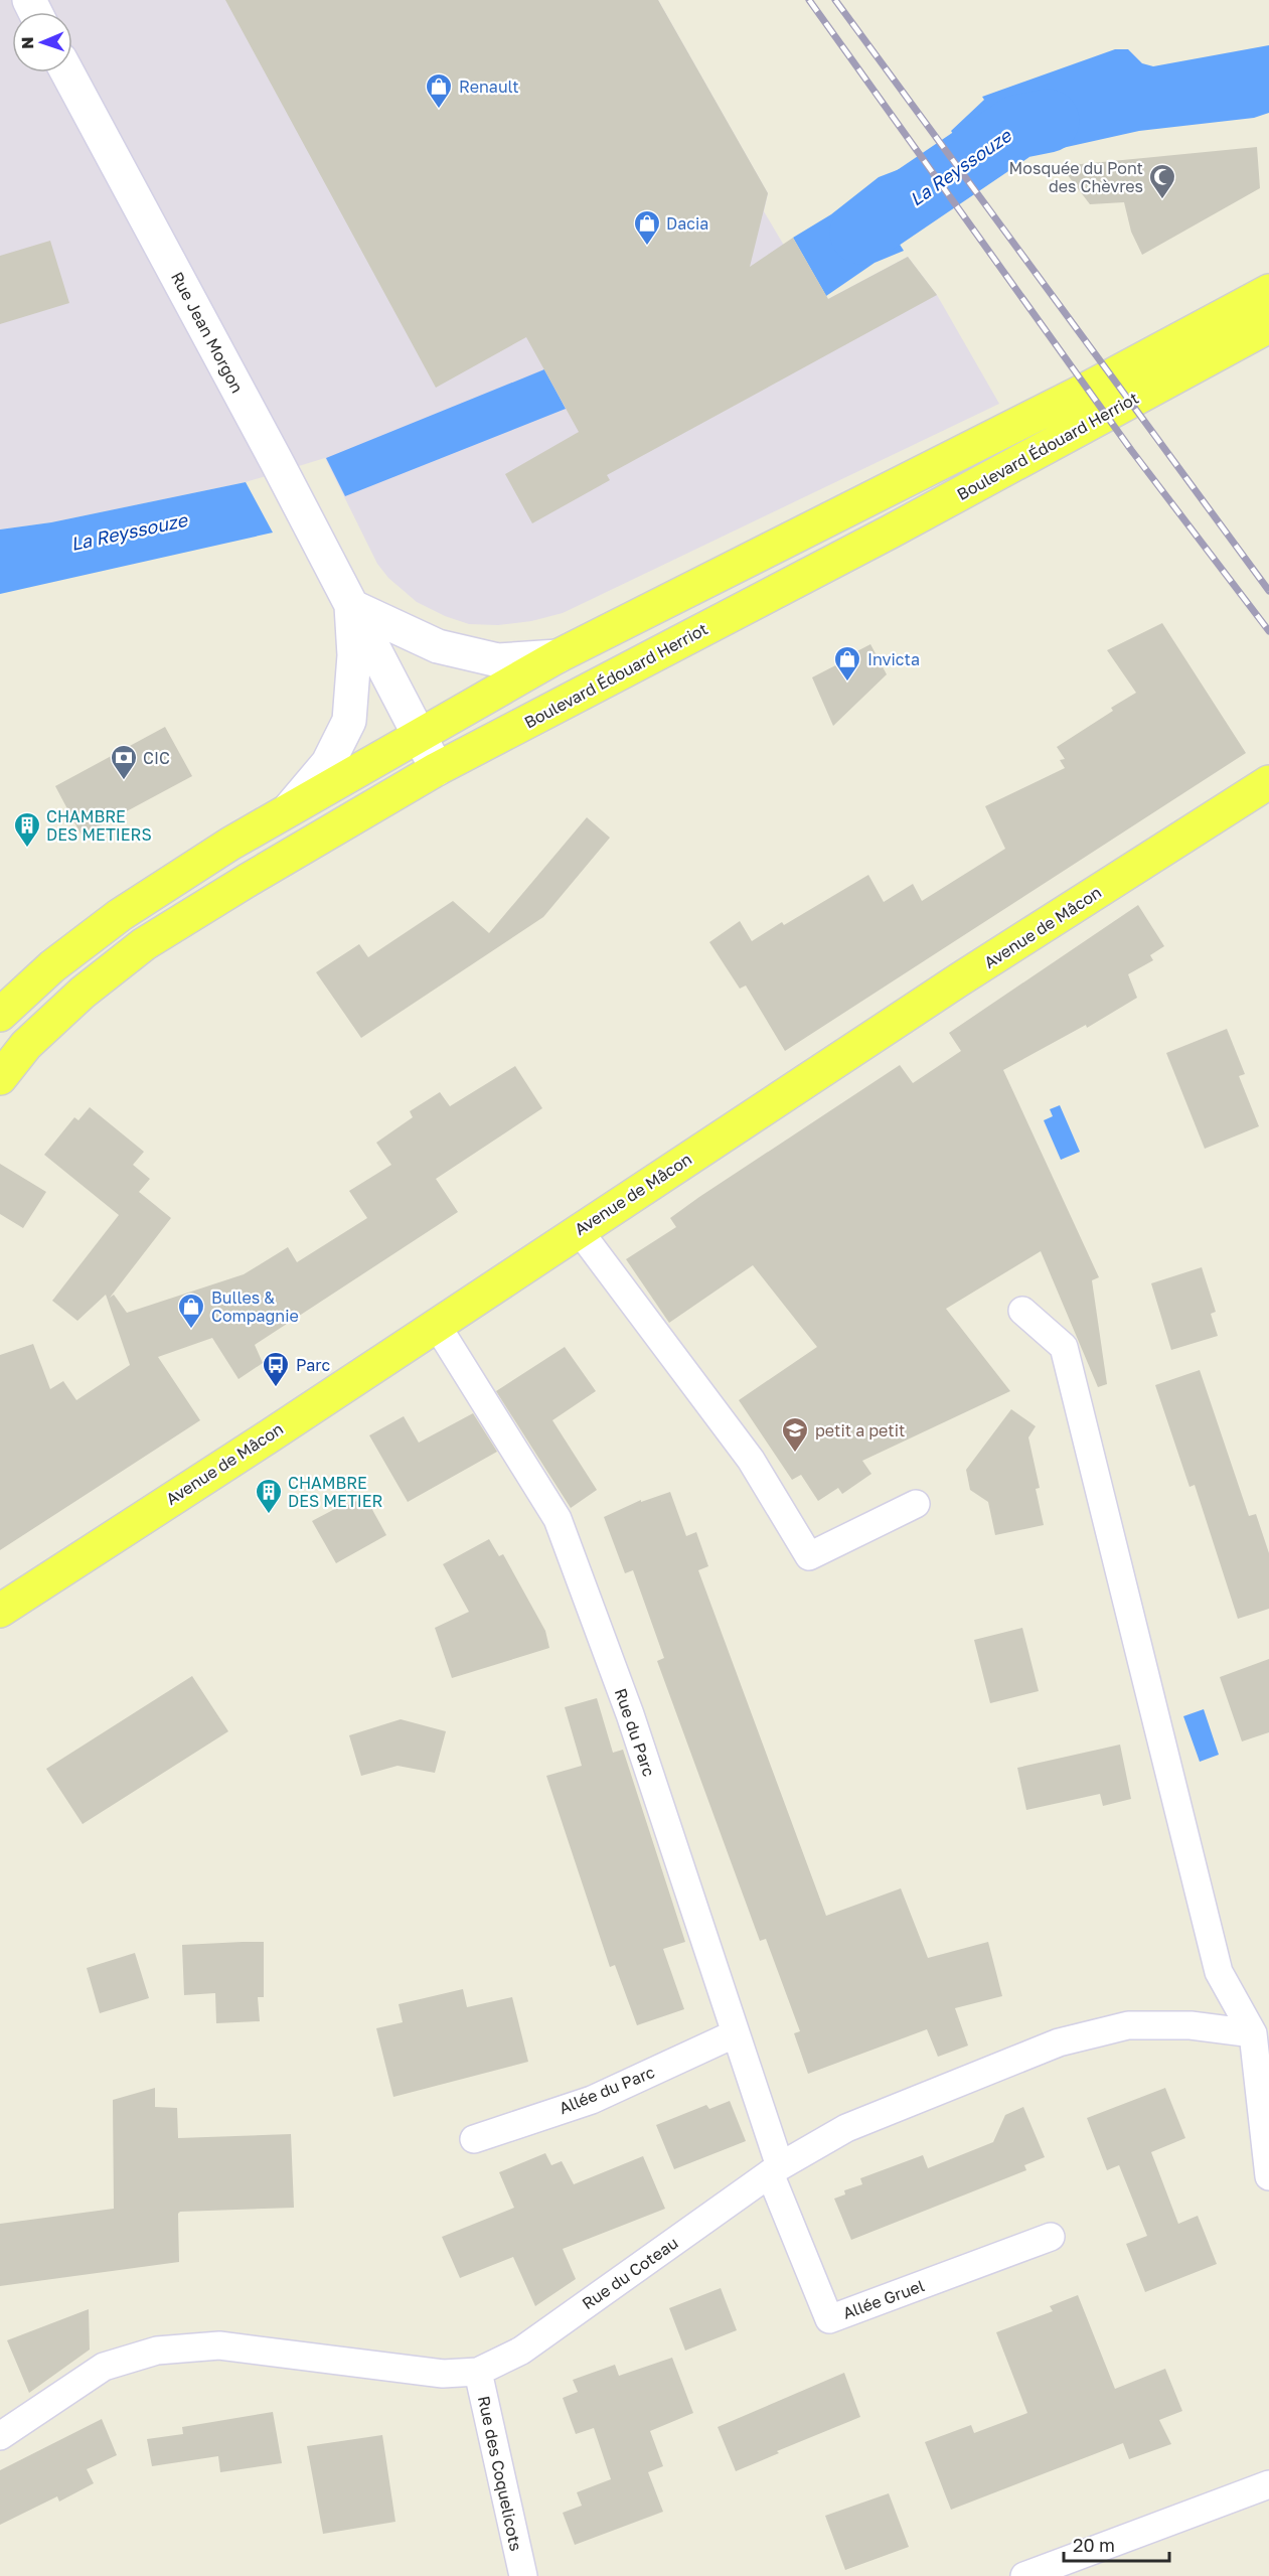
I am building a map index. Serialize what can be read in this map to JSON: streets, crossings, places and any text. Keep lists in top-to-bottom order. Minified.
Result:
{"streets":{"main road":["Boulevard Édouard Herriot","Avenue de Mâcon"],"street":["Rue Jean Morgon","Rue du Parc","Allée du Parc","Rue du Coteau","Allée Gruel","Rue des Coquelicots"]},"crossings":[["Rue Jean Morgon","Boulevard Édouard Herriot"],["Avenue de Mâcon","Rue du Parc"],["Rue du Parc","Allée du Parc"],["Rue du Parc","Rue du Coteau"],["Rue du Parc","Allée Gruel"],["Rue du Coteau","Allée Gruel"],["Rue du Coteau","Rue des Coquelicots"]],"water":["La Reyssouze"],"places":{"shop":["Renault","Dacia","Invicta","Bulles & Compagnie"],"mosque":["Mosquée du Pont des Chèvres"],"bank":["CIC"],"building":["CHAMBRE DES METIERS","CHAMBRE DES METIER"],"bus stop":["Parc"],"school or university":["petit a petit"]},"scale_bar":"20 m","north":"left"}
